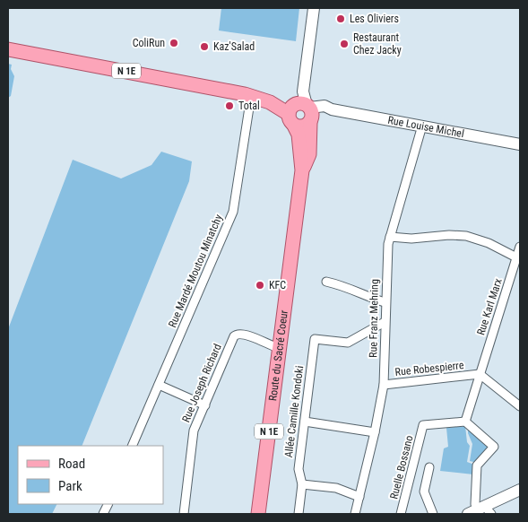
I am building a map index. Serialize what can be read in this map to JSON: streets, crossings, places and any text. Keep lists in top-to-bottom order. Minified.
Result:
{"streets":{"main road":["N 1E","Route du Sacré Coeur"],"street":["Rue Louise Michel","Rue Mardé Moutou Minatchy","Rue Karl Marx","Rue Franz Mehring","Rue Robespierre","Rue Joseph Richard","Allée Camille Kondoki","Ruelle Bossano"]},"crossings":[["N 1E","Rue Louise Michel"],["N 1E","Rue Mardé Moutou Minatchy"],["N 1E","Route du Sacré Coeur"],["Rue Louise Michel","Rue Franz Mehring"],["Rue Louise Michel","Route du Sacré Coeur"],["Rue Karl Marx","Rue Robespierre"],["Rue Karl Marx","Ruelle Bossano"],["Rue Franz Mehring","Rue Robespierre"],["Rue Franz Mehring","Allée Camille Kondoki"],["Route du Sacré Coeur","Rue Joseph Richard"]],"places":["Les Oliviers","ColiRun","Restaurant Chez Jacky","Kaz'Salad","Total","KFC"],"legend":["Road","Park"]}
